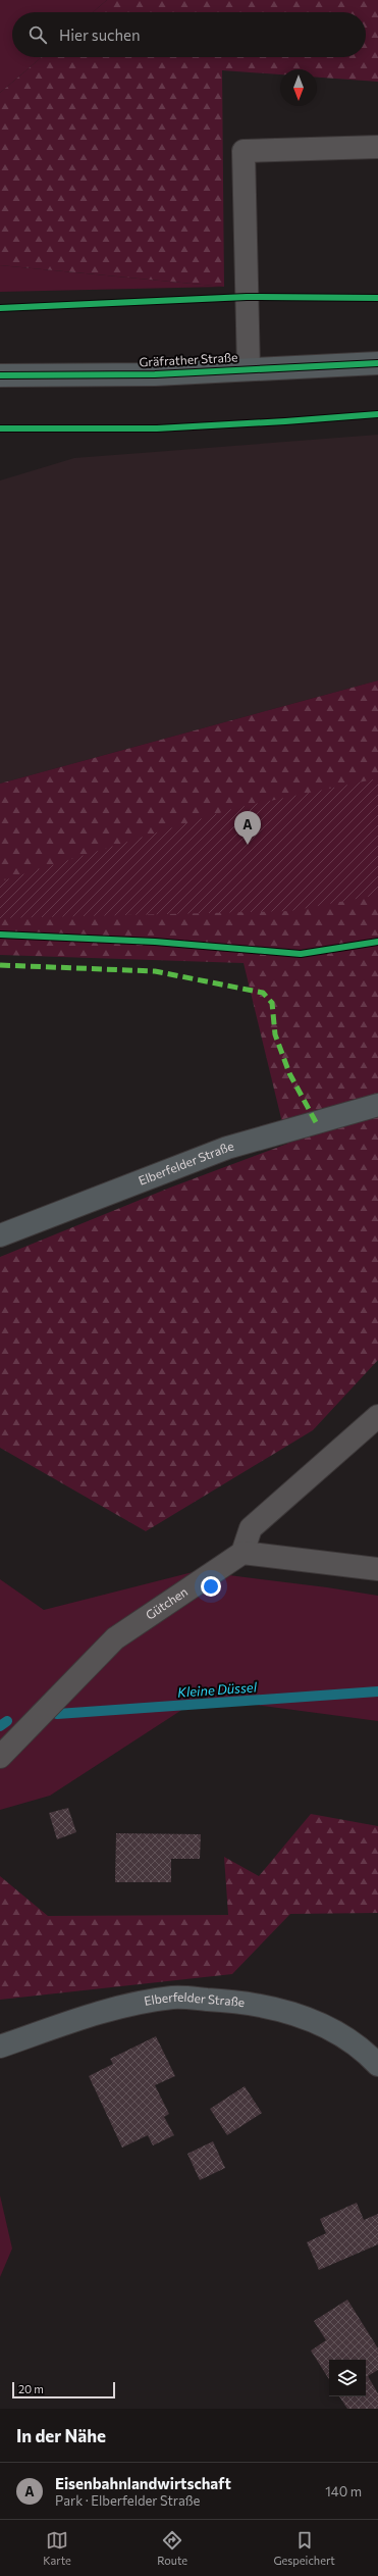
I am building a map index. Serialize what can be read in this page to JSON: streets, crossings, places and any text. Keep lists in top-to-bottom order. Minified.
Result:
{"streets":{"main road":["Gräfrather Straße","Elberfelder Straße"],"lane":["Gütchen"]},"water":["Kleine Düssel"],"scale_bar":"20 m","north":"bottom","page":{"search":"Hier suchen","pins":"A","scale":"20 m","heading":"In der Nähe","list":[{"mark":"A","name":"Eisenbahnlandwirtschaft","note":"Park · Elberfelder Straße","value":"140 m"}],"nav":["Karte","Route","Gespeichert"]}}
